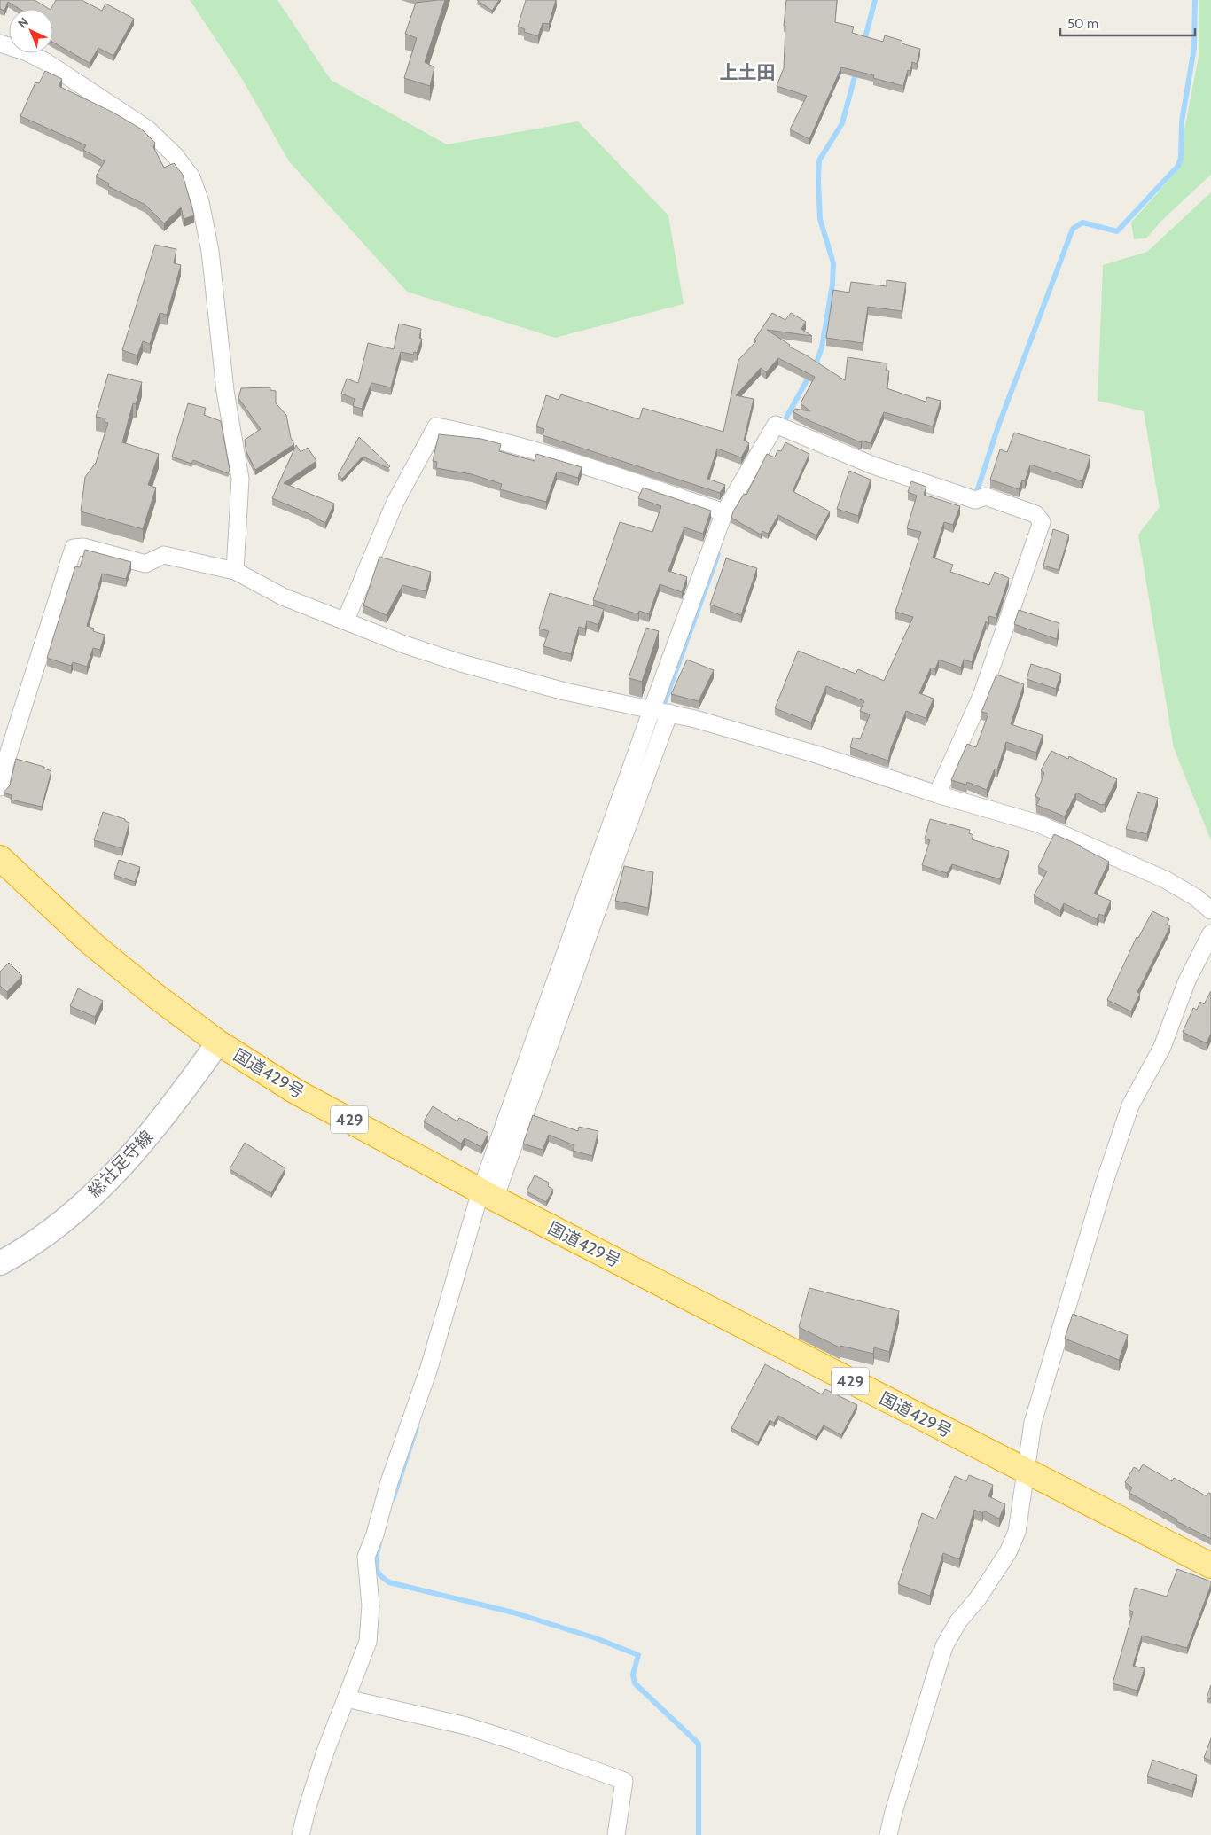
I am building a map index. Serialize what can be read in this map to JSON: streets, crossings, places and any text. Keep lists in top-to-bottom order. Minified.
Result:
{"streets":{"highway":["国道429号","429"],"main road":["総社足守線"]},"crossings":[["国道429号","総社足守線"]],"districts":["上土田"],"scale_bar":"50 m","north":"top left"}
